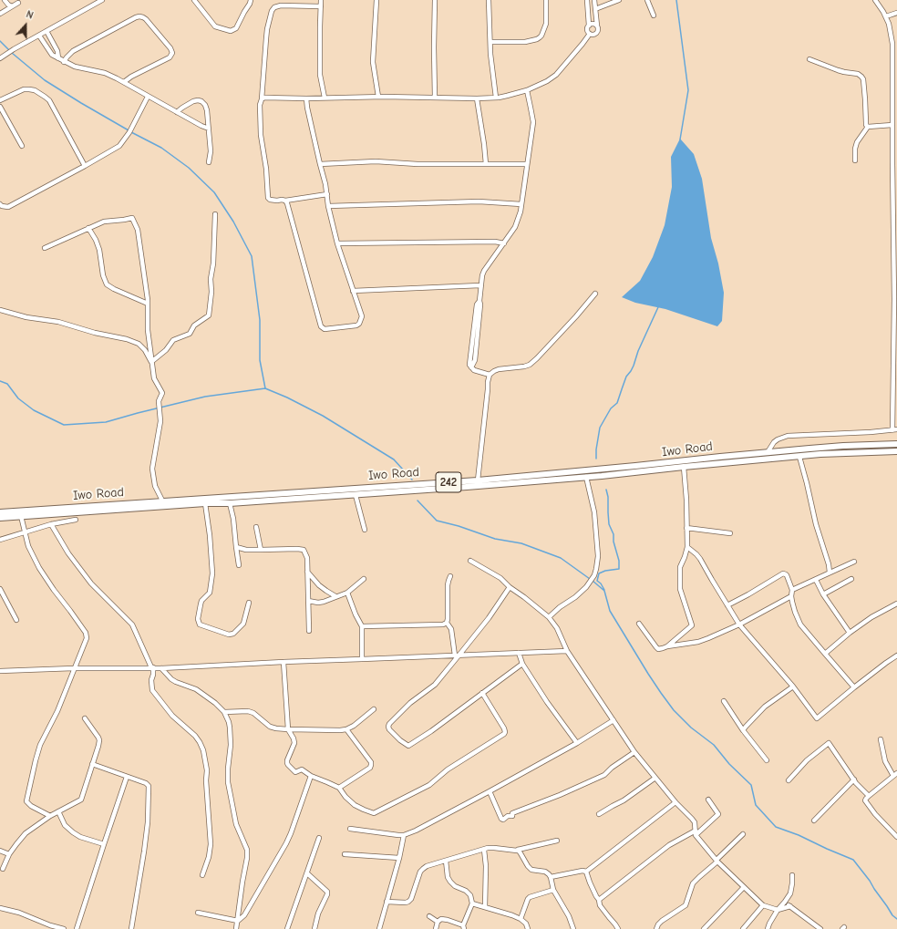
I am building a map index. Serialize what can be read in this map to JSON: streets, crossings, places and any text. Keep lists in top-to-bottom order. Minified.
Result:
{"streets":{"main road":["Iwo Road","242"]},"north":"top"}
